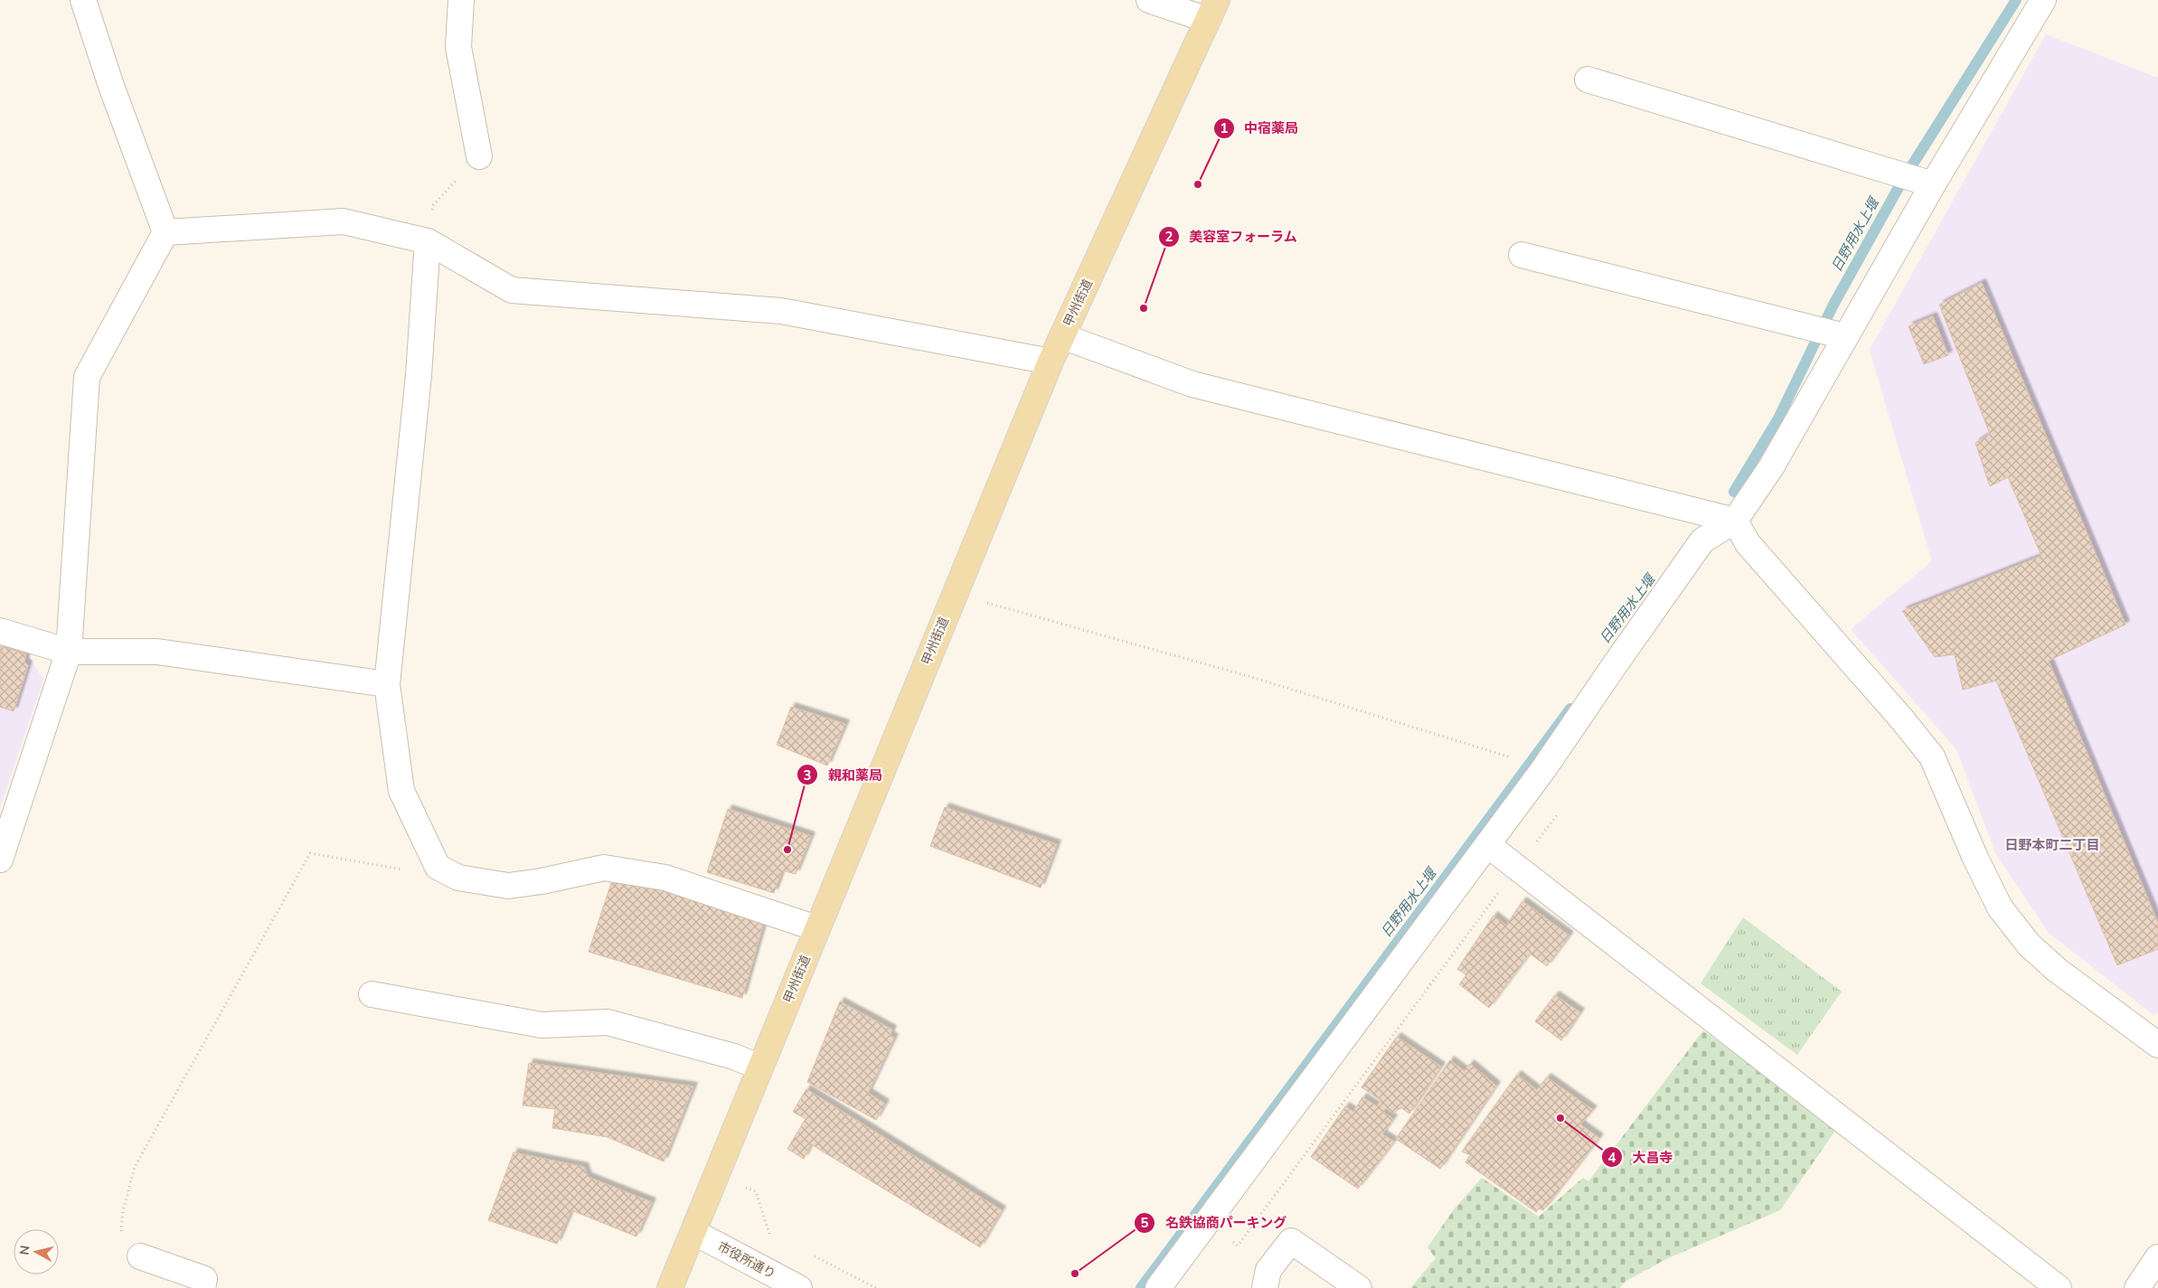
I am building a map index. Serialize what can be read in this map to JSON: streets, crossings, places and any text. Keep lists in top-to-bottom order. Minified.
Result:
{"streets":{"main road":["甲州街道"],"street":["市役所通り"]},"crossings":[["甲州街道","市役所通り"]],"districts":["日野本町二丁目"],"water":["日野用水上堰"],"places":["中宿薬局","美容室フォーラム","親和薬局","大昌寺","名鉄協商パーキング"],"north":"left"}
